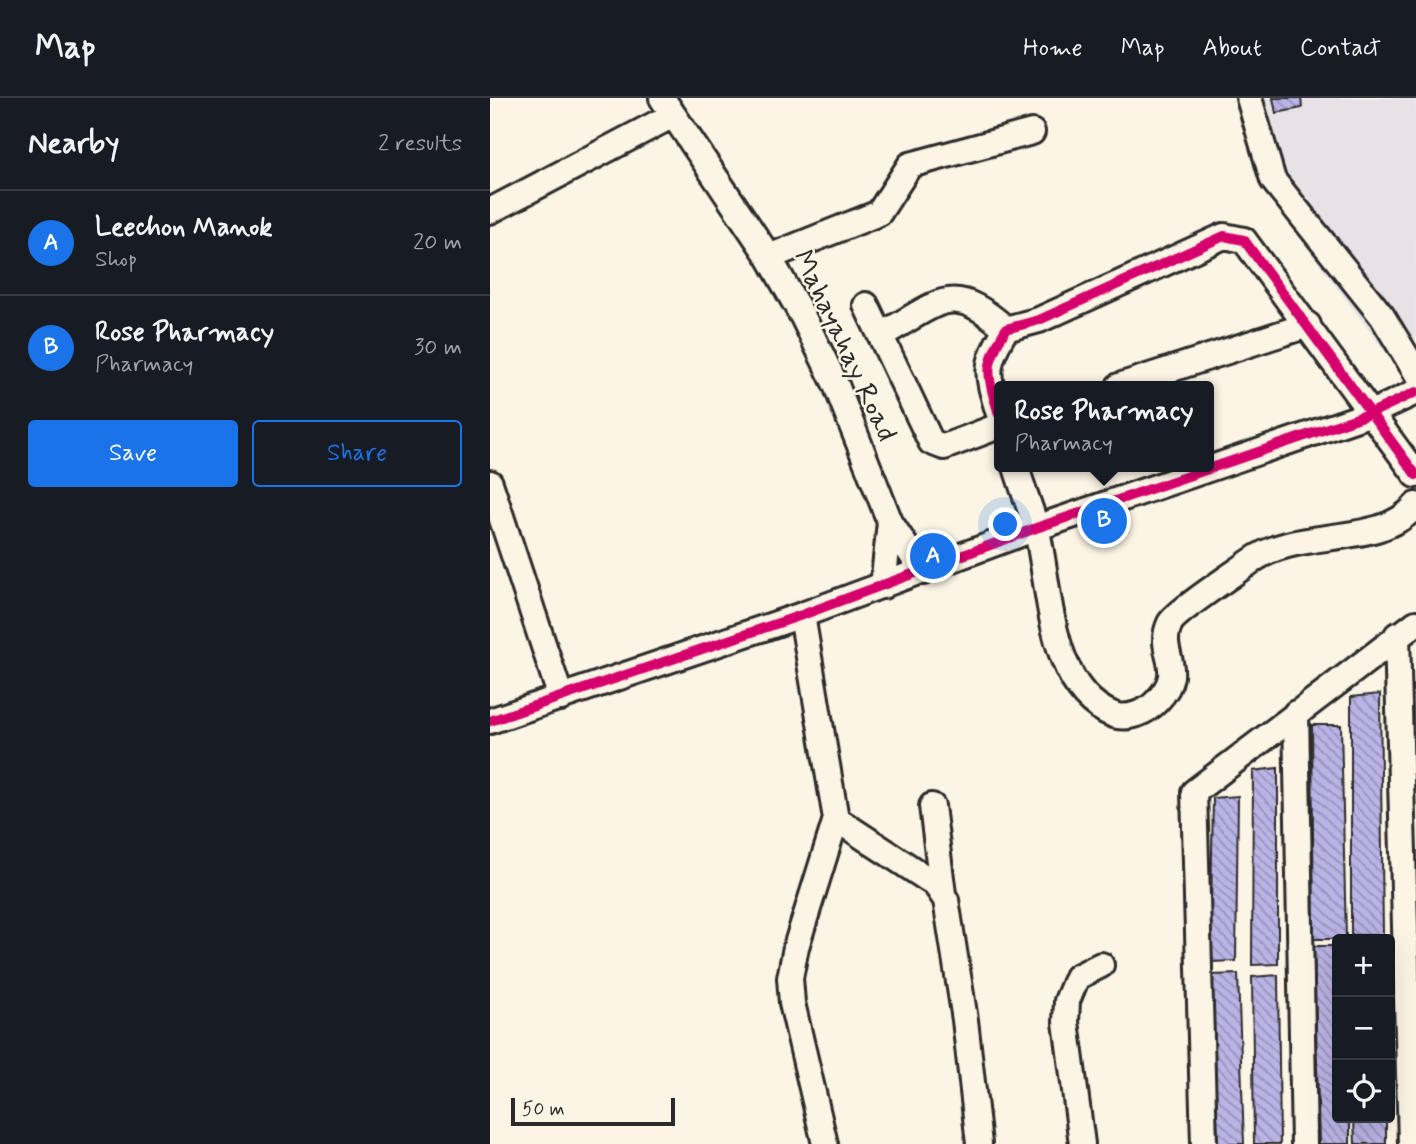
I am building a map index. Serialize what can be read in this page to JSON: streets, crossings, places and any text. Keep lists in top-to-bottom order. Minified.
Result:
{"streets":{"street":["Mahayahay Road"]},"scale_bar":"50 m","page":{"header":"Map","nav":["Home","Map","About","Contact"],"heading":["Nearby","2 results"],"list":[{"mark":"A","name":"Leechon Manok","note":"Shop","value":"20 m"},{"mark":"B","name":"Rose Pharmacy","note":"Pharmacy","value":"30 m"}],"popup":["Rose Pharmacy","Pharmacy"],"buttons":["Save","Share"],"pins":["B","A"],"map_buttons":["+","−"],"scale":"50 m"}}
